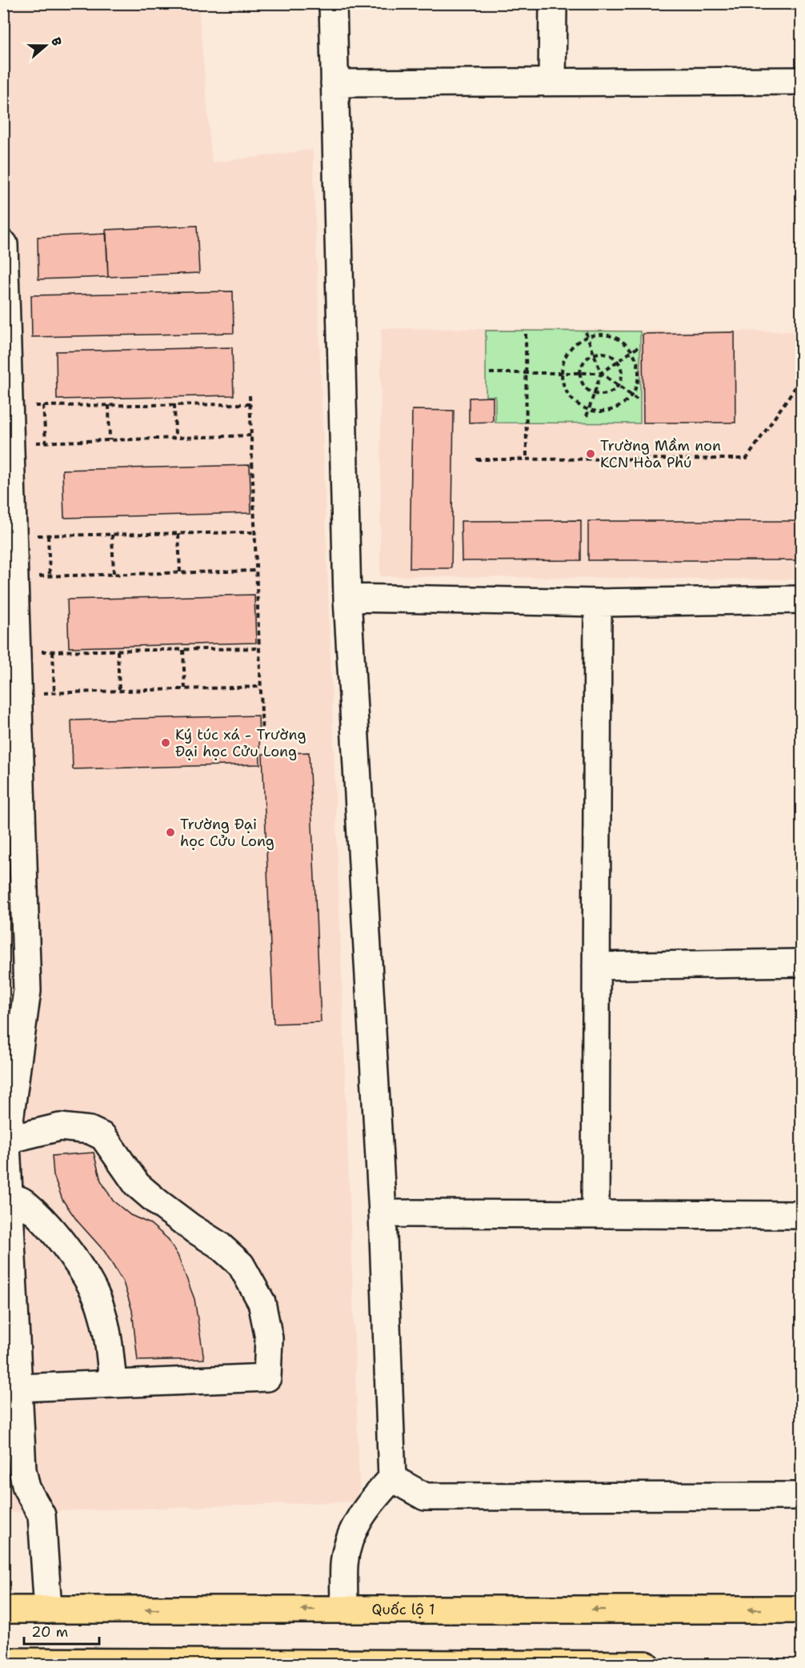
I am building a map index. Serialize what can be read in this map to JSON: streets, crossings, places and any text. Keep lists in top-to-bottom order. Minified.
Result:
{"streets":{"highway":["Quốc lộ 1"]},"places":["Trường Mầm non KCN Hòa Phú","Ký túc xá - Trường Đại học Cửu Long","Trường Đại học Cửu Long"],"scale_bar":"20 m","north":"right"}
